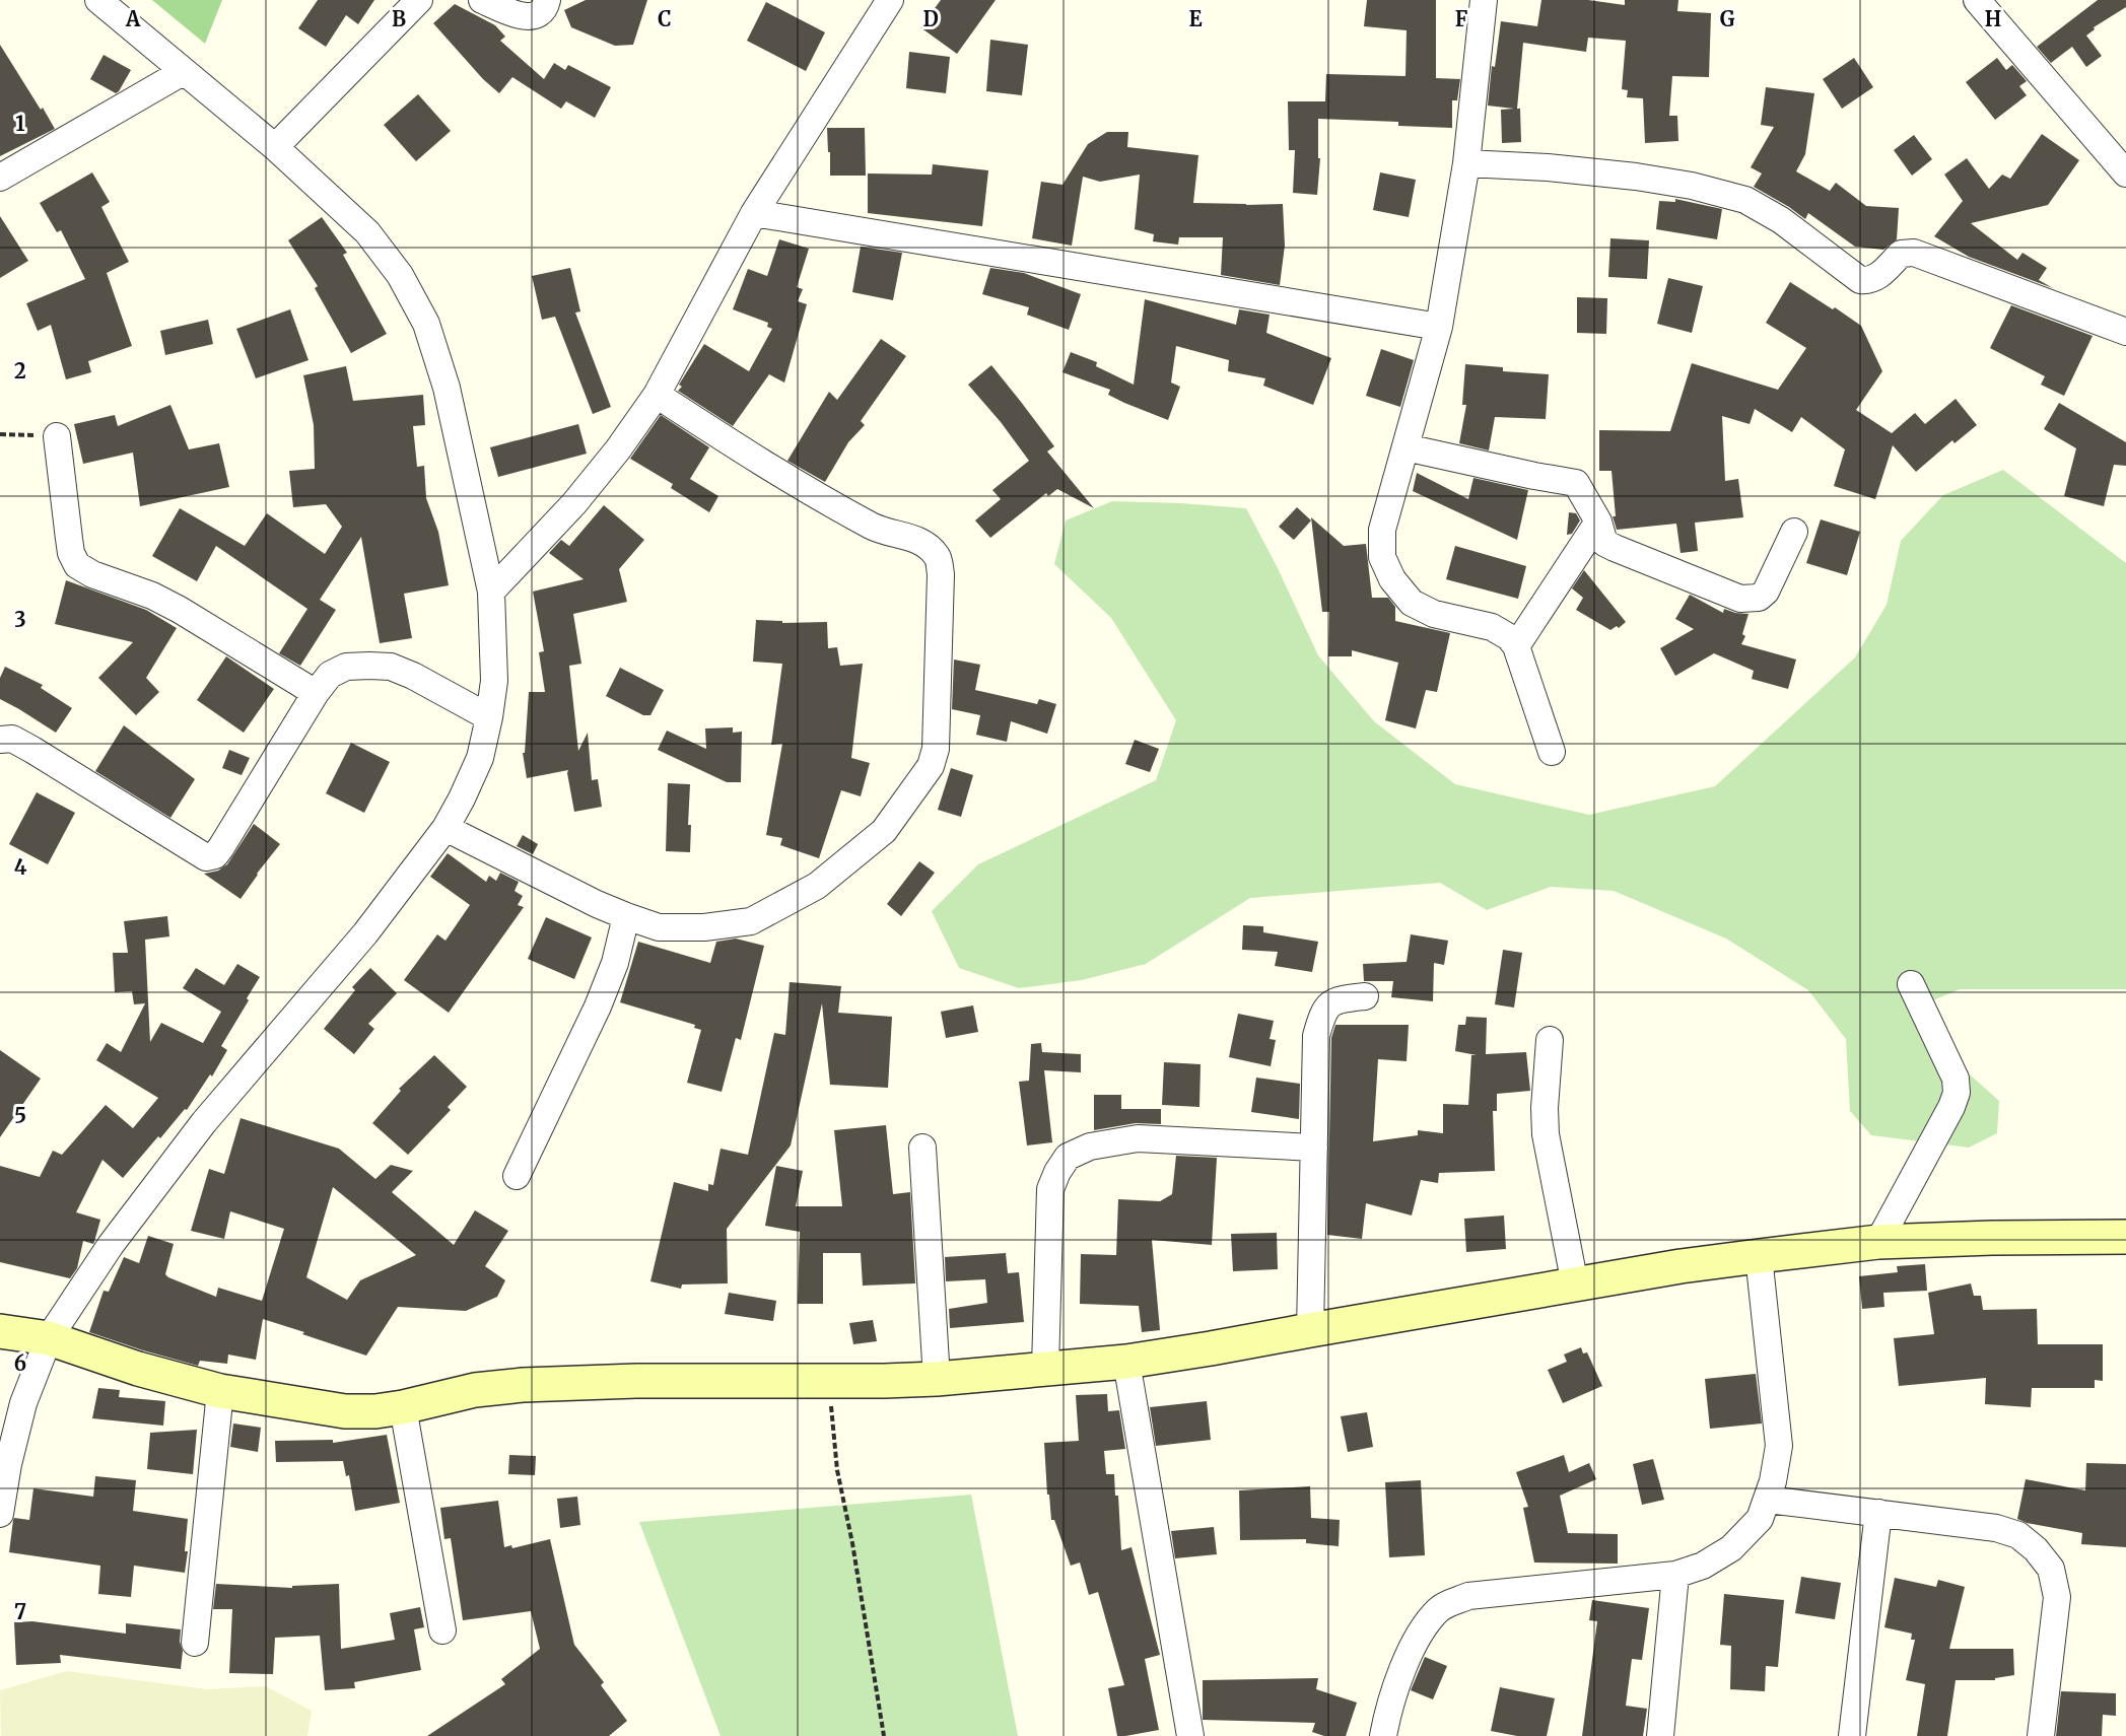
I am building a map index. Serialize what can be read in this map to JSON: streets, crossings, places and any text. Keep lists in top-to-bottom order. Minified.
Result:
{"grid":{"columns":["A","B","C","D","E","F","G","H"],"rows":["1","2","3","4","5","6","7"]}}
